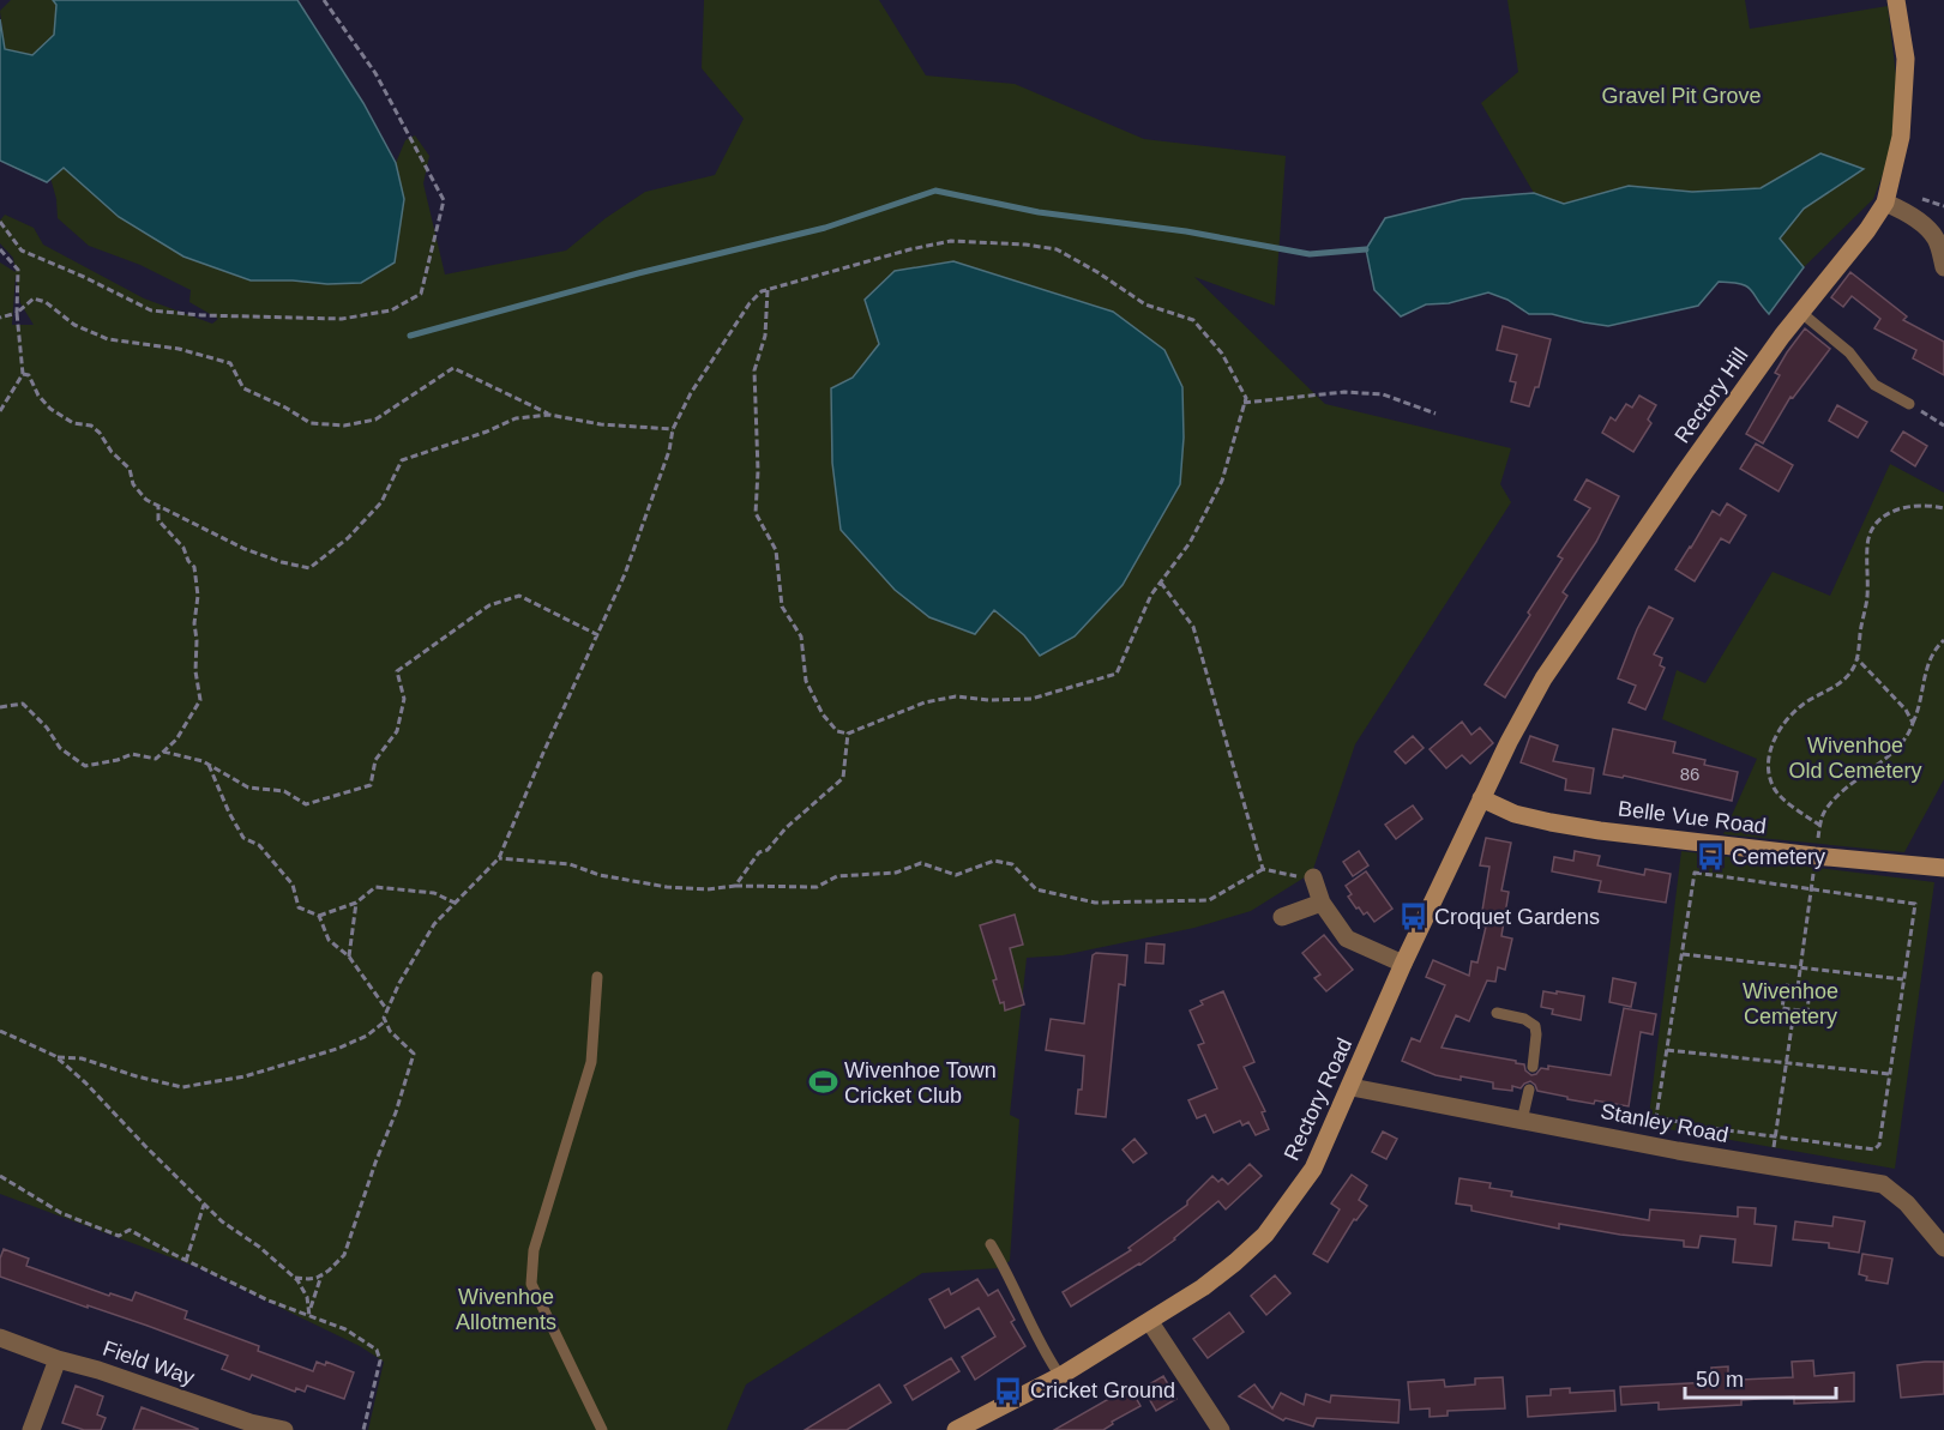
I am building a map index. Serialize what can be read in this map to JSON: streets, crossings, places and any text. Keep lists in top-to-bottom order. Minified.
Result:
{"streets":{"street":["Rectory Hill","Belle Vue Road","Rectory Road","Stanley Road","Field Way"]},"crossings":[["Rectory Hill","Belle Vue Road"],["Rectory Hill","Rectory Road"],["Belle Vue Road","Rectory Road"],["Rectory Road","Stanley Road"]],"parks":["Gravel Pit Grove","Wivenhoe Old Cemetery","Wivenhoe Cemetery","Wivenhoe Allotments"],"places":{"bus stop":["Cemetery","Croquet Gardens","Cricket Ground"],"sports":["Wivenhoe Town Cricket Club"]},"house_numbers":["86"],"scale_bar":"50 m"}
